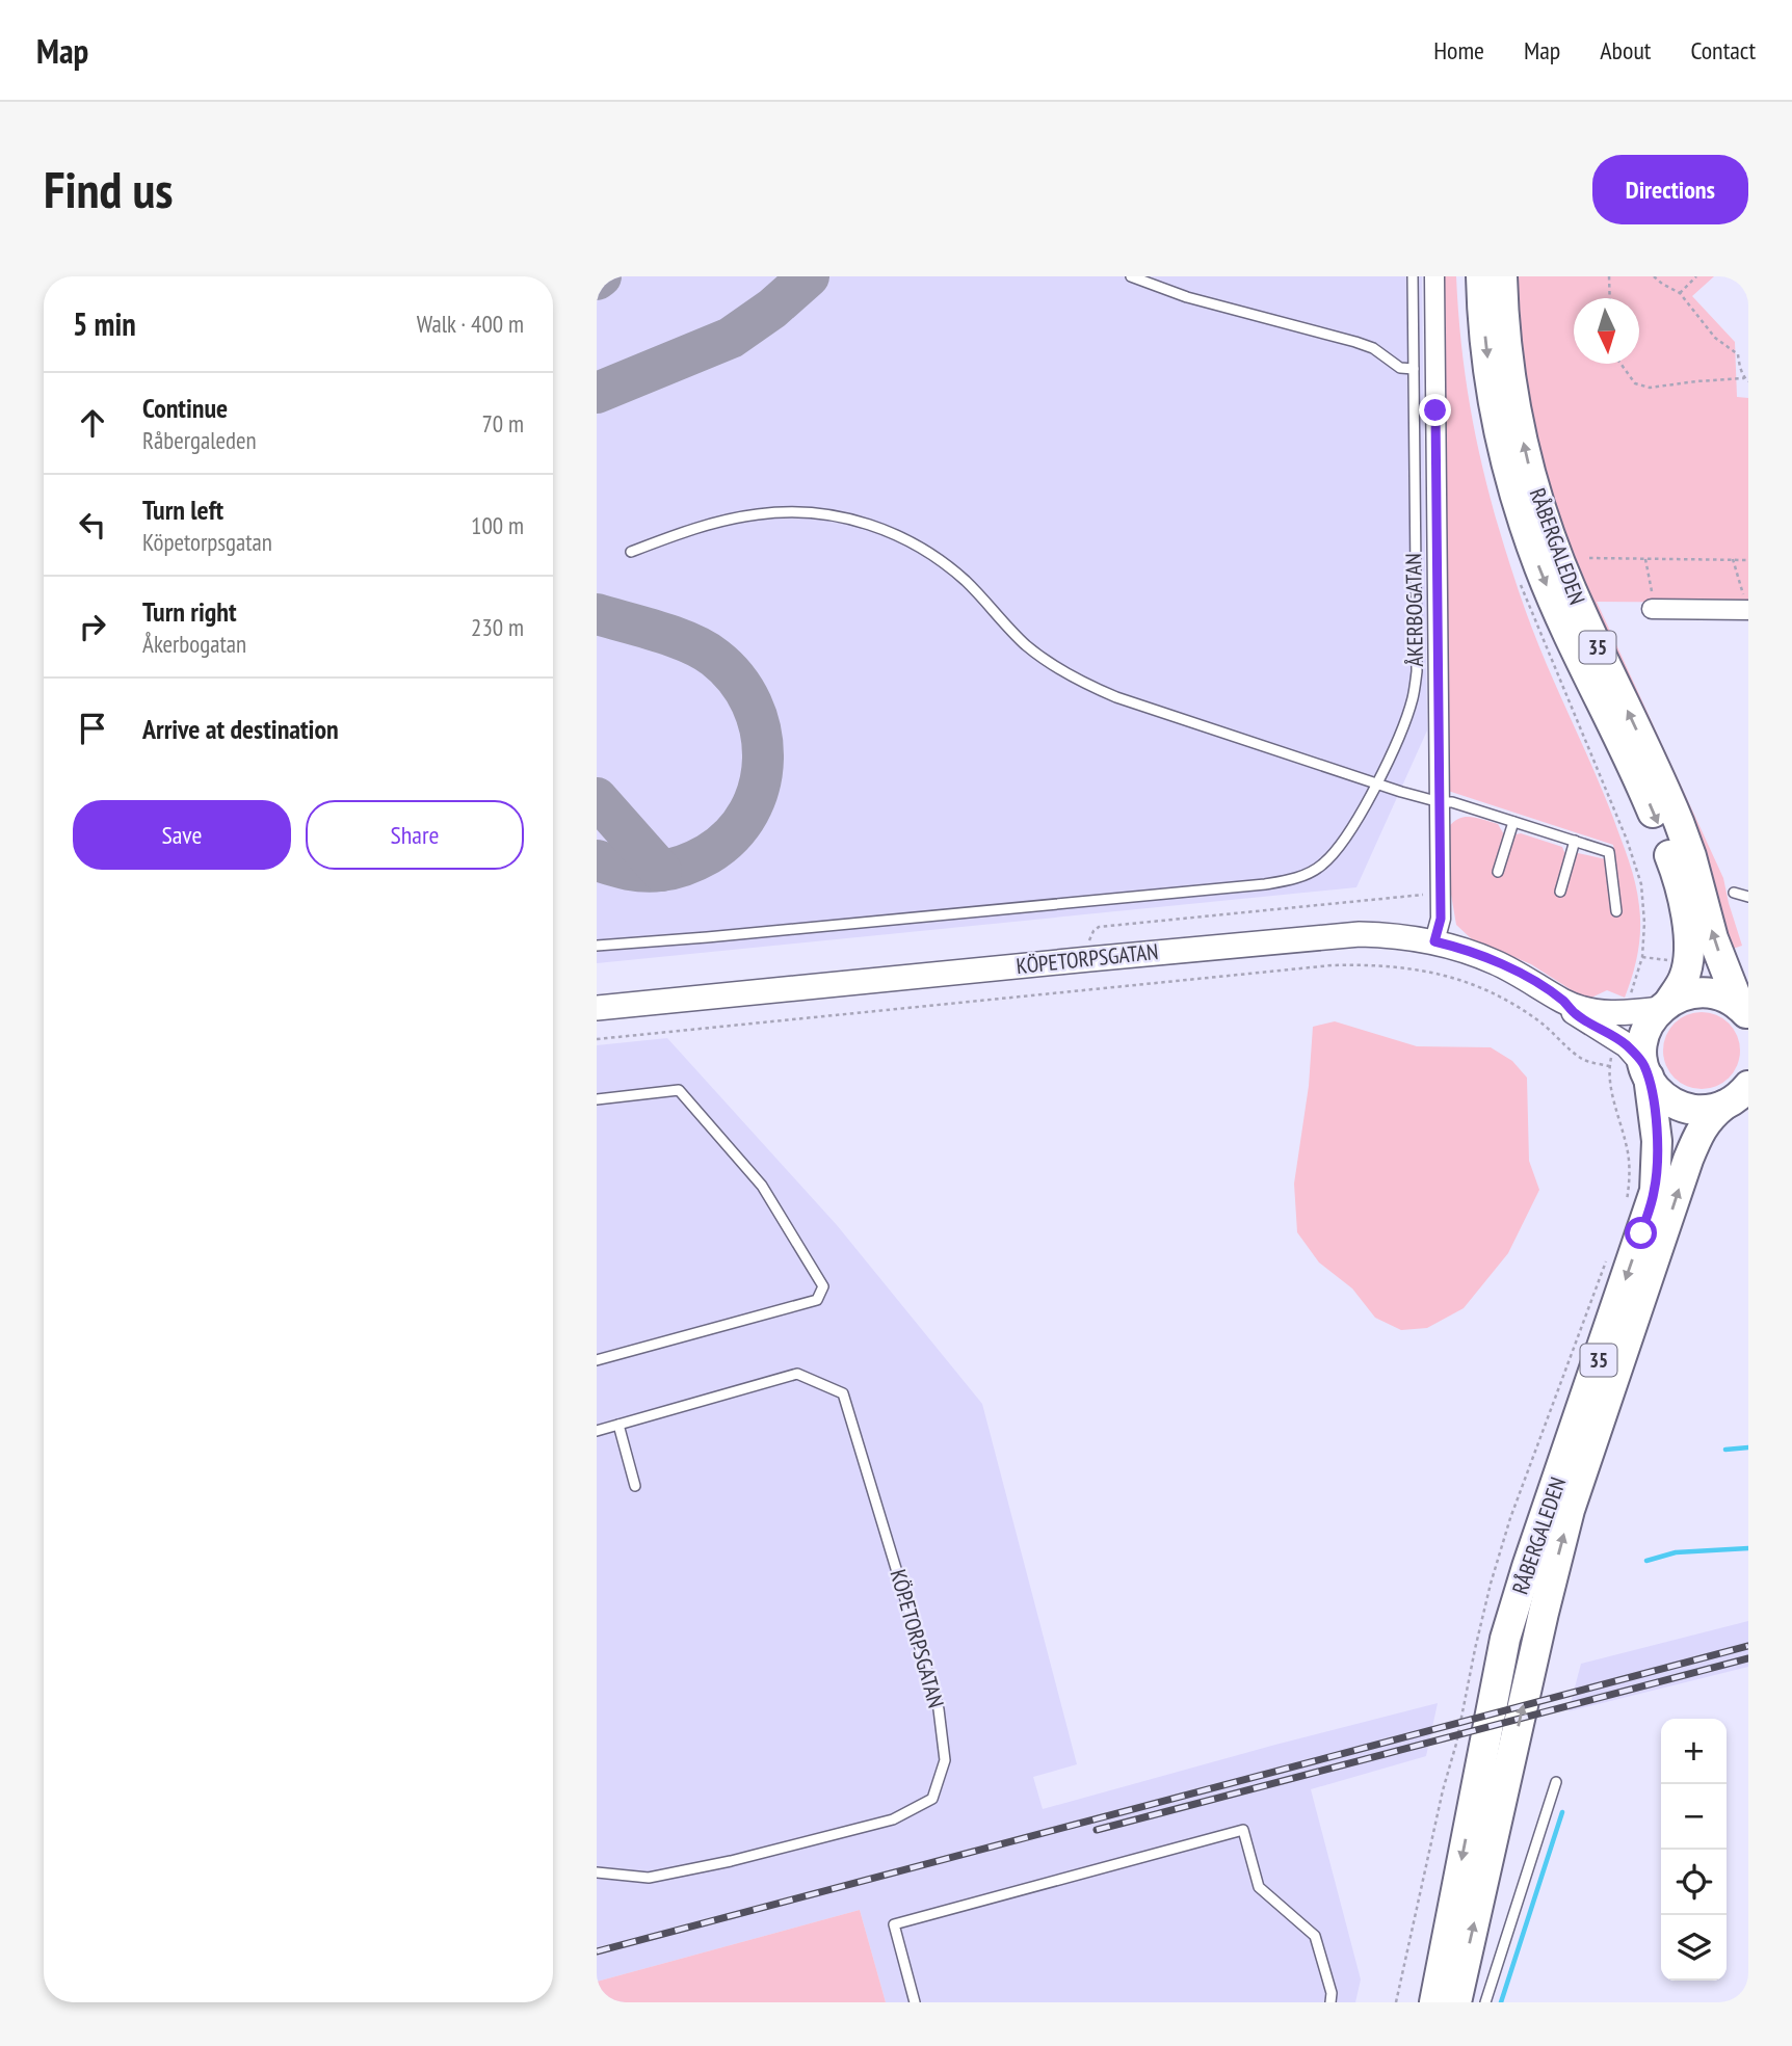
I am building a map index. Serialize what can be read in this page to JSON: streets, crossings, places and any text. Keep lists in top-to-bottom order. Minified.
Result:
{"streets":{"main road":["RÅBERGALEDEN","35"],"street":["ÅKERBOGATAN","KÖPETORPSGATAN"]},"crossings":[["RÅBERGALEDEN","35"],["RÅBERGALEDEN","KÖPETORPSGATAN"],["ÅKERBOGATAN","KÖPETORPSGATAN"],["35","KÖPETORPSGATAN"]],"north":"bottom","page":{"header":"Map","nav":["Home","Map","About","Contact"],"buttons":["Directions",["Save","Share"]],"title":"Find us","heading":["5 min","Walk · 400 m"],"list":[["Continue","Råbergaleden","70 m"],["Turn left","Köpetorpsgatan","100 m"],["Turn right","Åkerbogatan","230 m"],"Arrive at destination"],"map_buttons":["+","−"]}}
